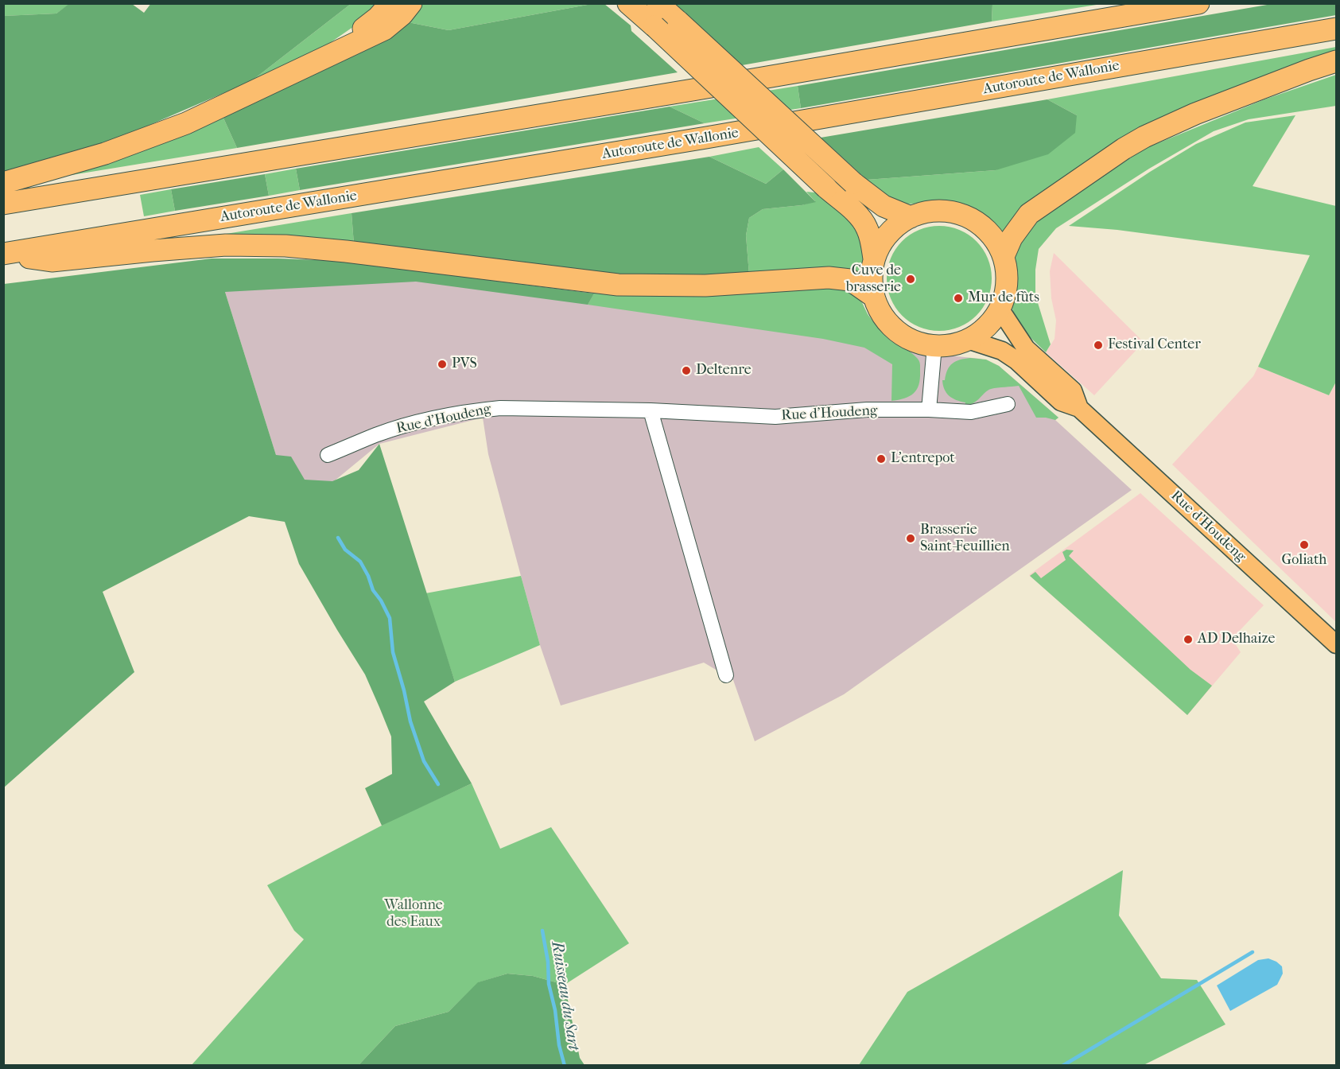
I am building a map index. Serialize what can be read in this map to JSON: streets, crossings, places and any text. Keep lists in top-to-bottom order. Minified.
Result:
{"streets":{"highway":["Autoroute de Wallonie"],"main road":["Rue d'Houdeng"]},"water":["Ruisseau du Sart"],"parks":["Wallonne des Eaux"],"places":["Cuve de brasserie","Mur de fûts","Festival Center","PVS","Deltenre","L'entrepot","Brasserie Saint-Feuillien","Goliath","AD Delhaize"]}
